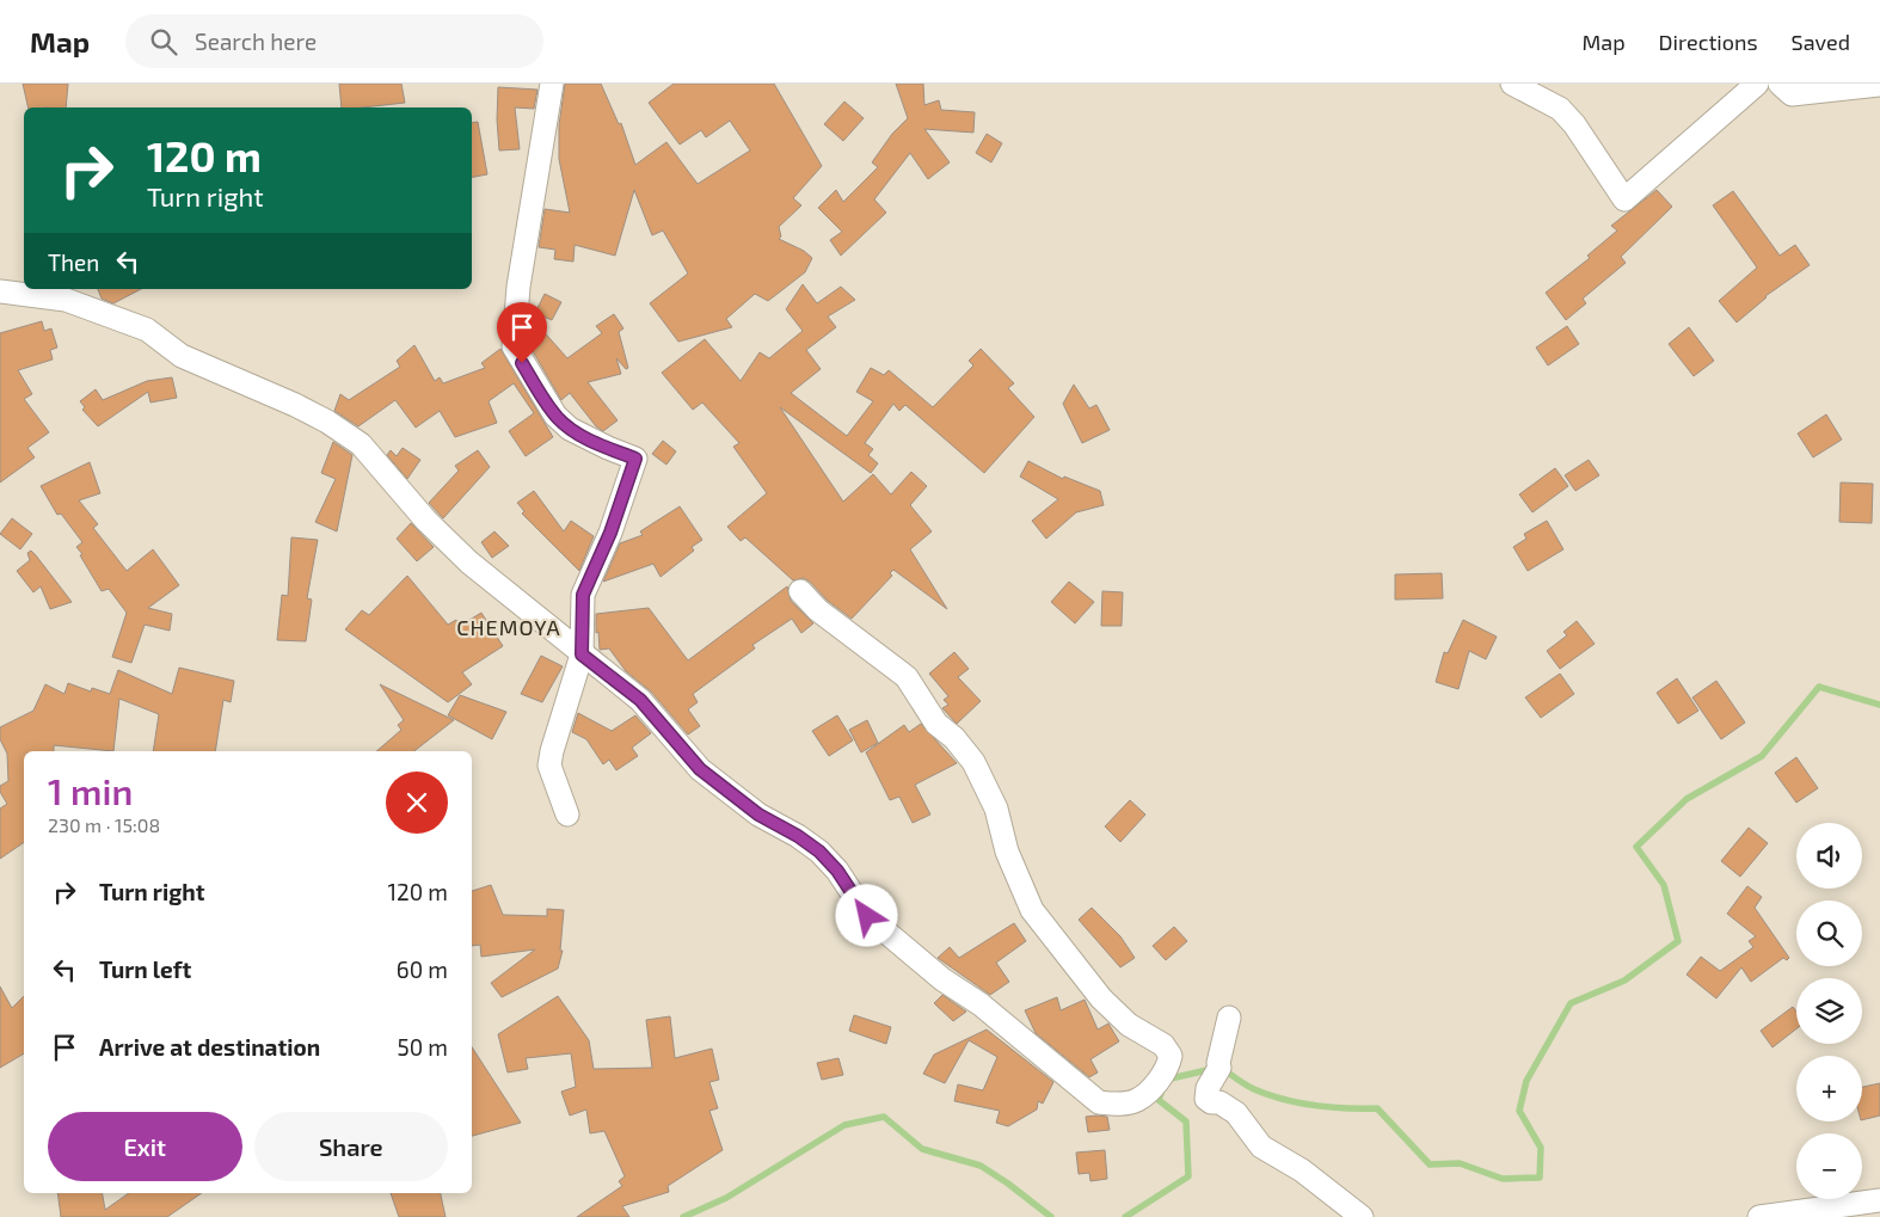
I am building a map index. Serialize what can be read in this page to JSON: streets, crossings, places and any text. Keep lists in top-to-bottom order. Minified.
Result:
{"districts":["CHEMOYA"],"page":{"header":"Map","search":"Search here","nav":["Map","Directions","Saved"],"turn":["120 m","Turn right"],"then":"Then","heading":["1 min","230 m · 15:08"],"map_buttons":["+","−"],"list":[{"name":"Turn right","value":"120 m"},{"name":"Turn left","value":"60 m"},{"name":"Arrive at destination","value":"50 m"}],"buttons":["Exit","Share"]}}
